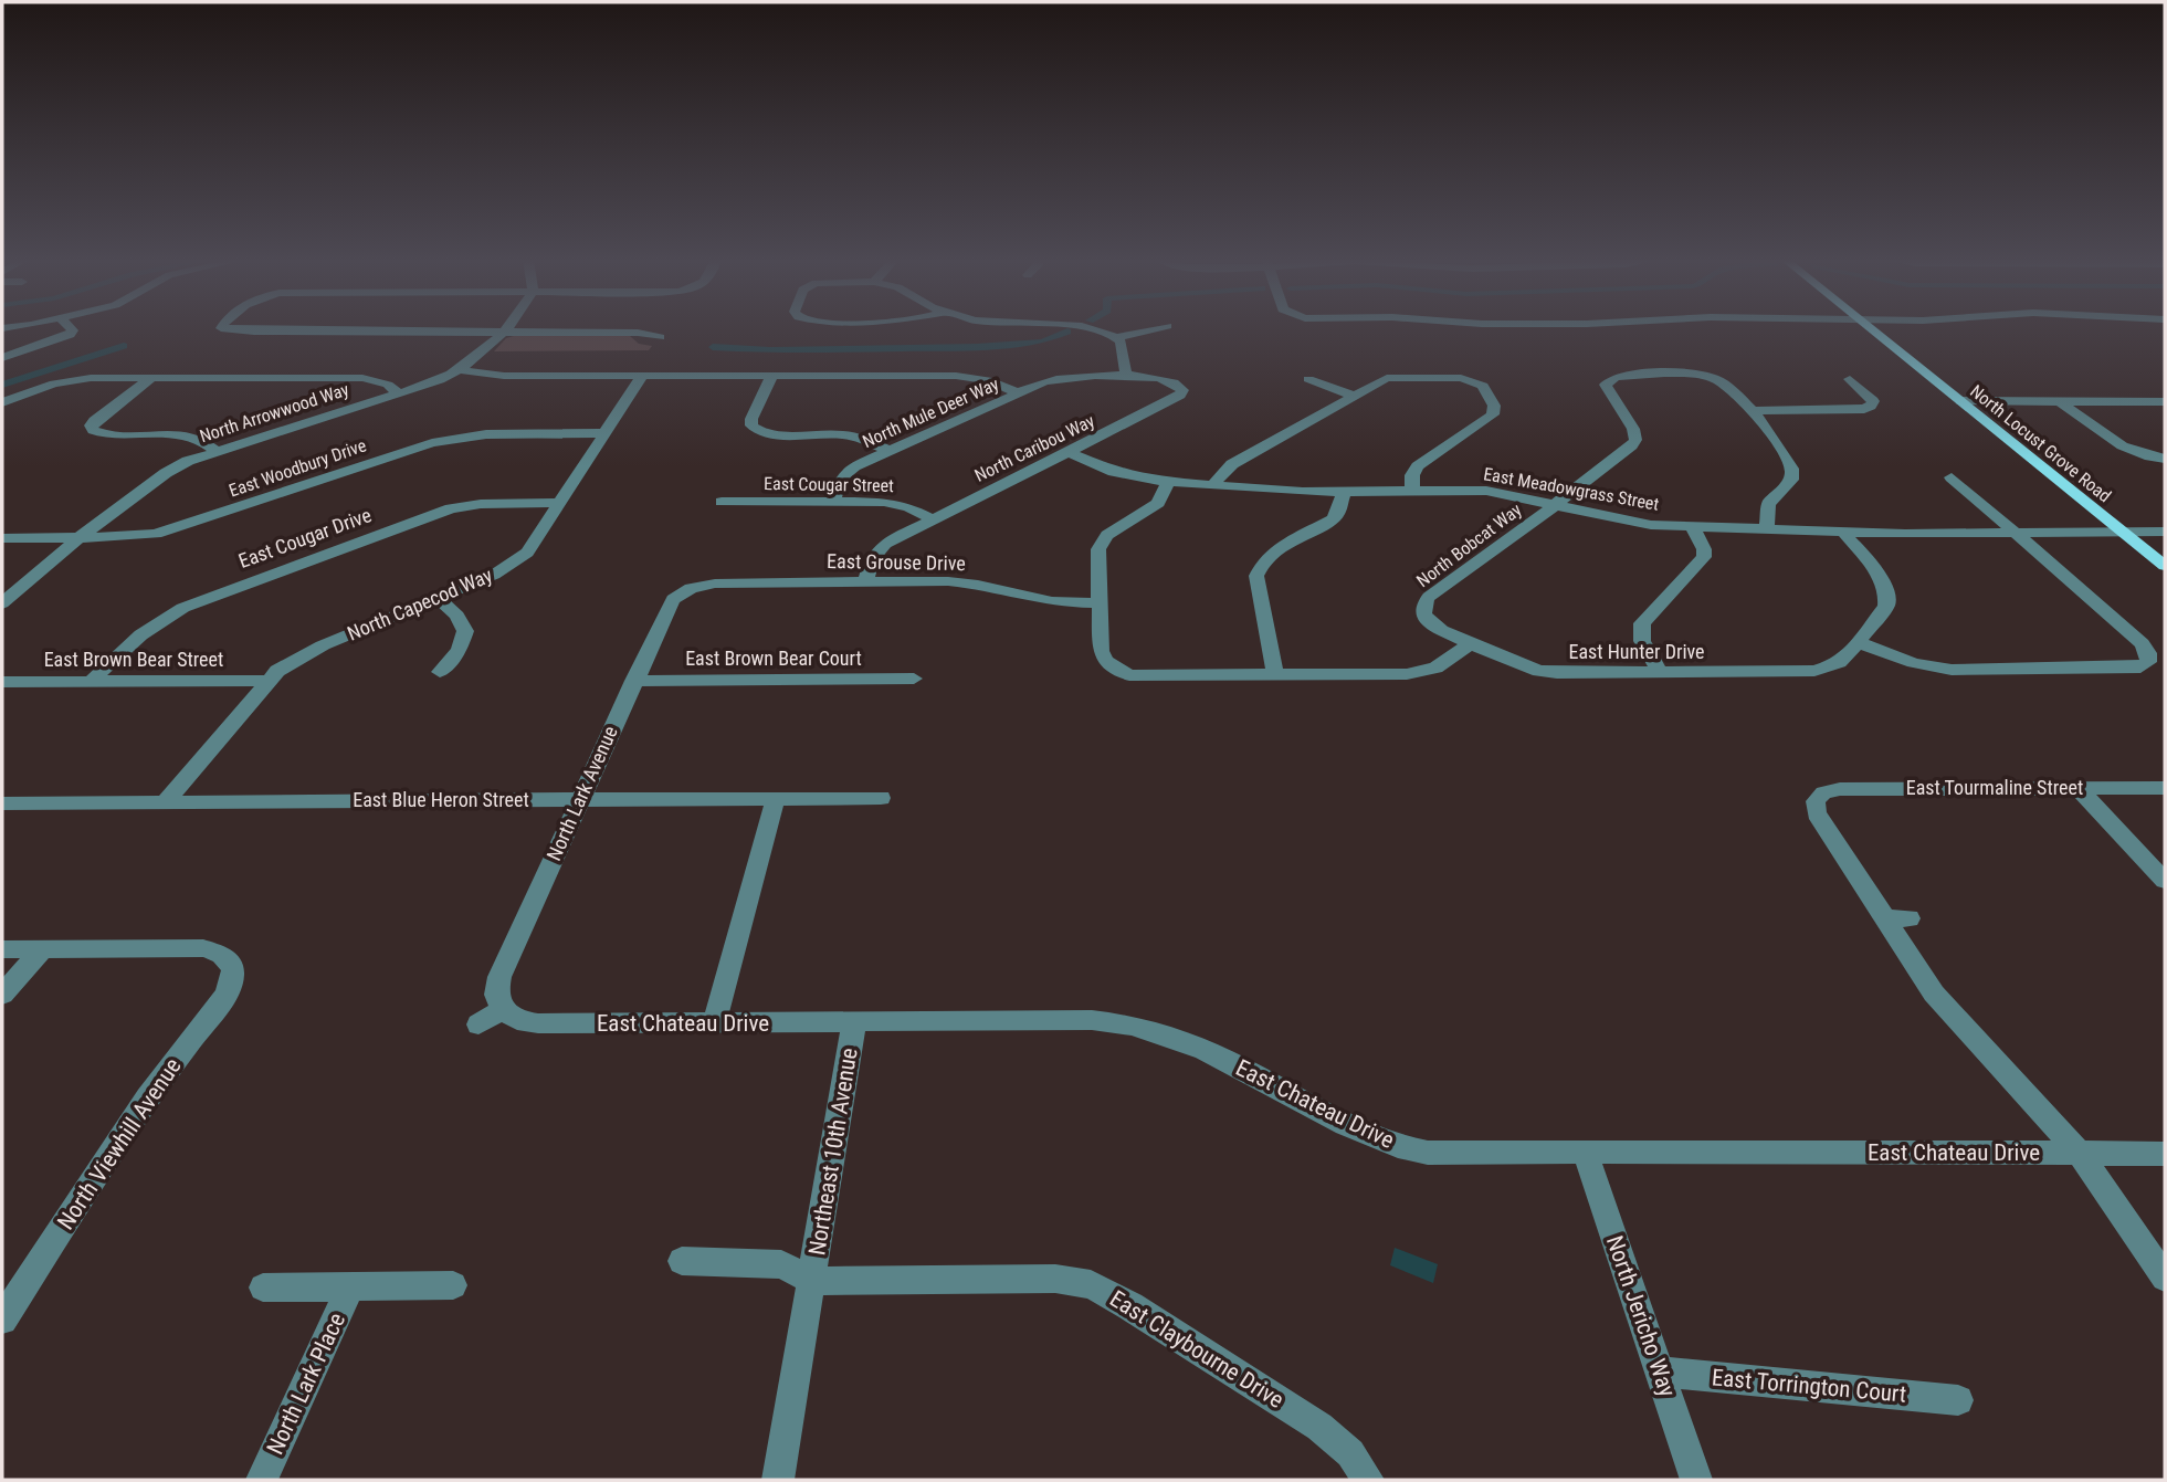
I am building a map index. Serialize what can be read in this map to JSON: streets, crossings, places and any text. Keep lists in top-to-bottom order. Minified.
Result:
{"streets":{"main road":["North Locust Grove Road"],"street":["North Arrowwood Way","North Mule Deer Way","North Caribou Way","East Woodbury Drive","East Cougar Street","East Meadowgrass Street","East Cougar Drive","North Bobcat Way","East Grouse Drive","North Capecod Way","East Hunter Drive","East Brown Bear Court","East Brown Bear Street","East Tourmaline Street","North Lark Avenue","East Blue Heron Street","East Chateau Drive","North Viewhill Avenue","Northeast 10th Avenue","North Jericho Way","East Claybourne Drive","North Lark Place","East Torrington Court"]},"crossings":[["North Arrowwood Way","East Woodbury Drive"],["North Mule Deer Way","North Caribou Way"],["North Mule Deer Way","East Cougar Street"],["North Locust Grove Road","East Meadowgrass Street"],["North Caribou Way","East Cougar Street"],["North Caribou Way","East Meadowgrass Street"],["North Caribou Way","East Grouse Drive"],["East Woodbury Drive","North Capecod Way"],["East Meadowgrass Street","North Bobcat Way"],["East Meadowgrass Street","East Hunter Drive"],["East Cougar Drive","North Capecod Way"],["East Cougar Drive","East Brown Bear Street"],["North Bobcat Way","East Hunter Drive"],["East Grouse Drive","North Lark Avenue"],["North Capecod Way","East Brown Bear Street"],["North Capecod Way","East Blue Heron Street"],["East Brown Bear Court","North Lark Avenue"],["North Lark Avenue","East Blue Heron Street"],["North Lark Avenue","East Chateau Drive"],["East Chateau Drive","Northeast 10th Avenue"],["East Chateau Drive","North Jericho Way"],["Northeast 10th Avenue","East Claybourne Drive"],["North Jericho Way","East Torrington Court"]]}
